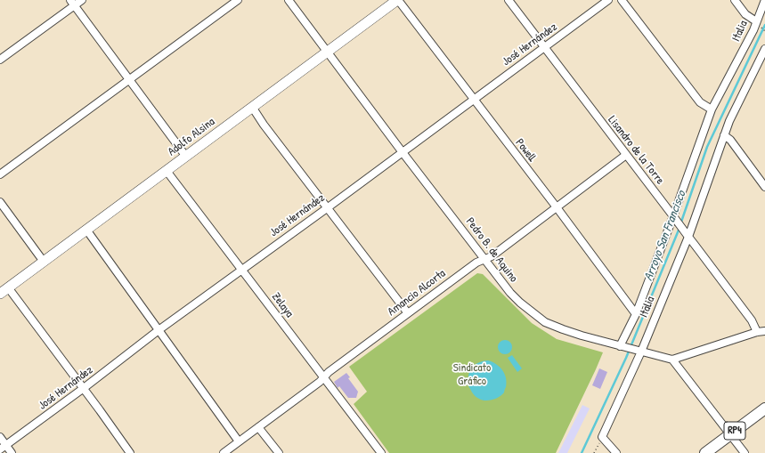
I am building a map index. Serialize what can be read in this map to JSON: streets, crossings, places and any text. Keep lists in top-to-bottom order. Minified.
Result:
{"streets":{"main road":["RP4"],"street":["Italia","José Hernández","Adolfo Alsina","Powell","Lisandro de la Torre","Pedro B. de Aquino","Amancio Alcorta","Zelaya"]},"crossings":[["Italia","Powell"],["Italia","Lisandro de la Torre"],["Italia","Pedro B. de Aquino"],["José Hernández","Powell"],["José Hernández","Lisandro de la Torre"],["José Hernández","Pedro B. de Aquino"],["José Hernández","Zelaya"],["Adolfo Alsina","Powell"],["Adolfo Alsina","Pedro B. de Aquino"],["Adolfo Alsina","Zelaya"],["Powell","Amancio Alcorta"],["Lisandro de la Torre","Amancio Alcorta"],["Pedro B. de Aquino","Amancio Alcorta"],["Amancio Alcorta","Zelaya"]],"water":["Arroyo San Francisco"],"parks":["Sindicato Gráfico"]}
